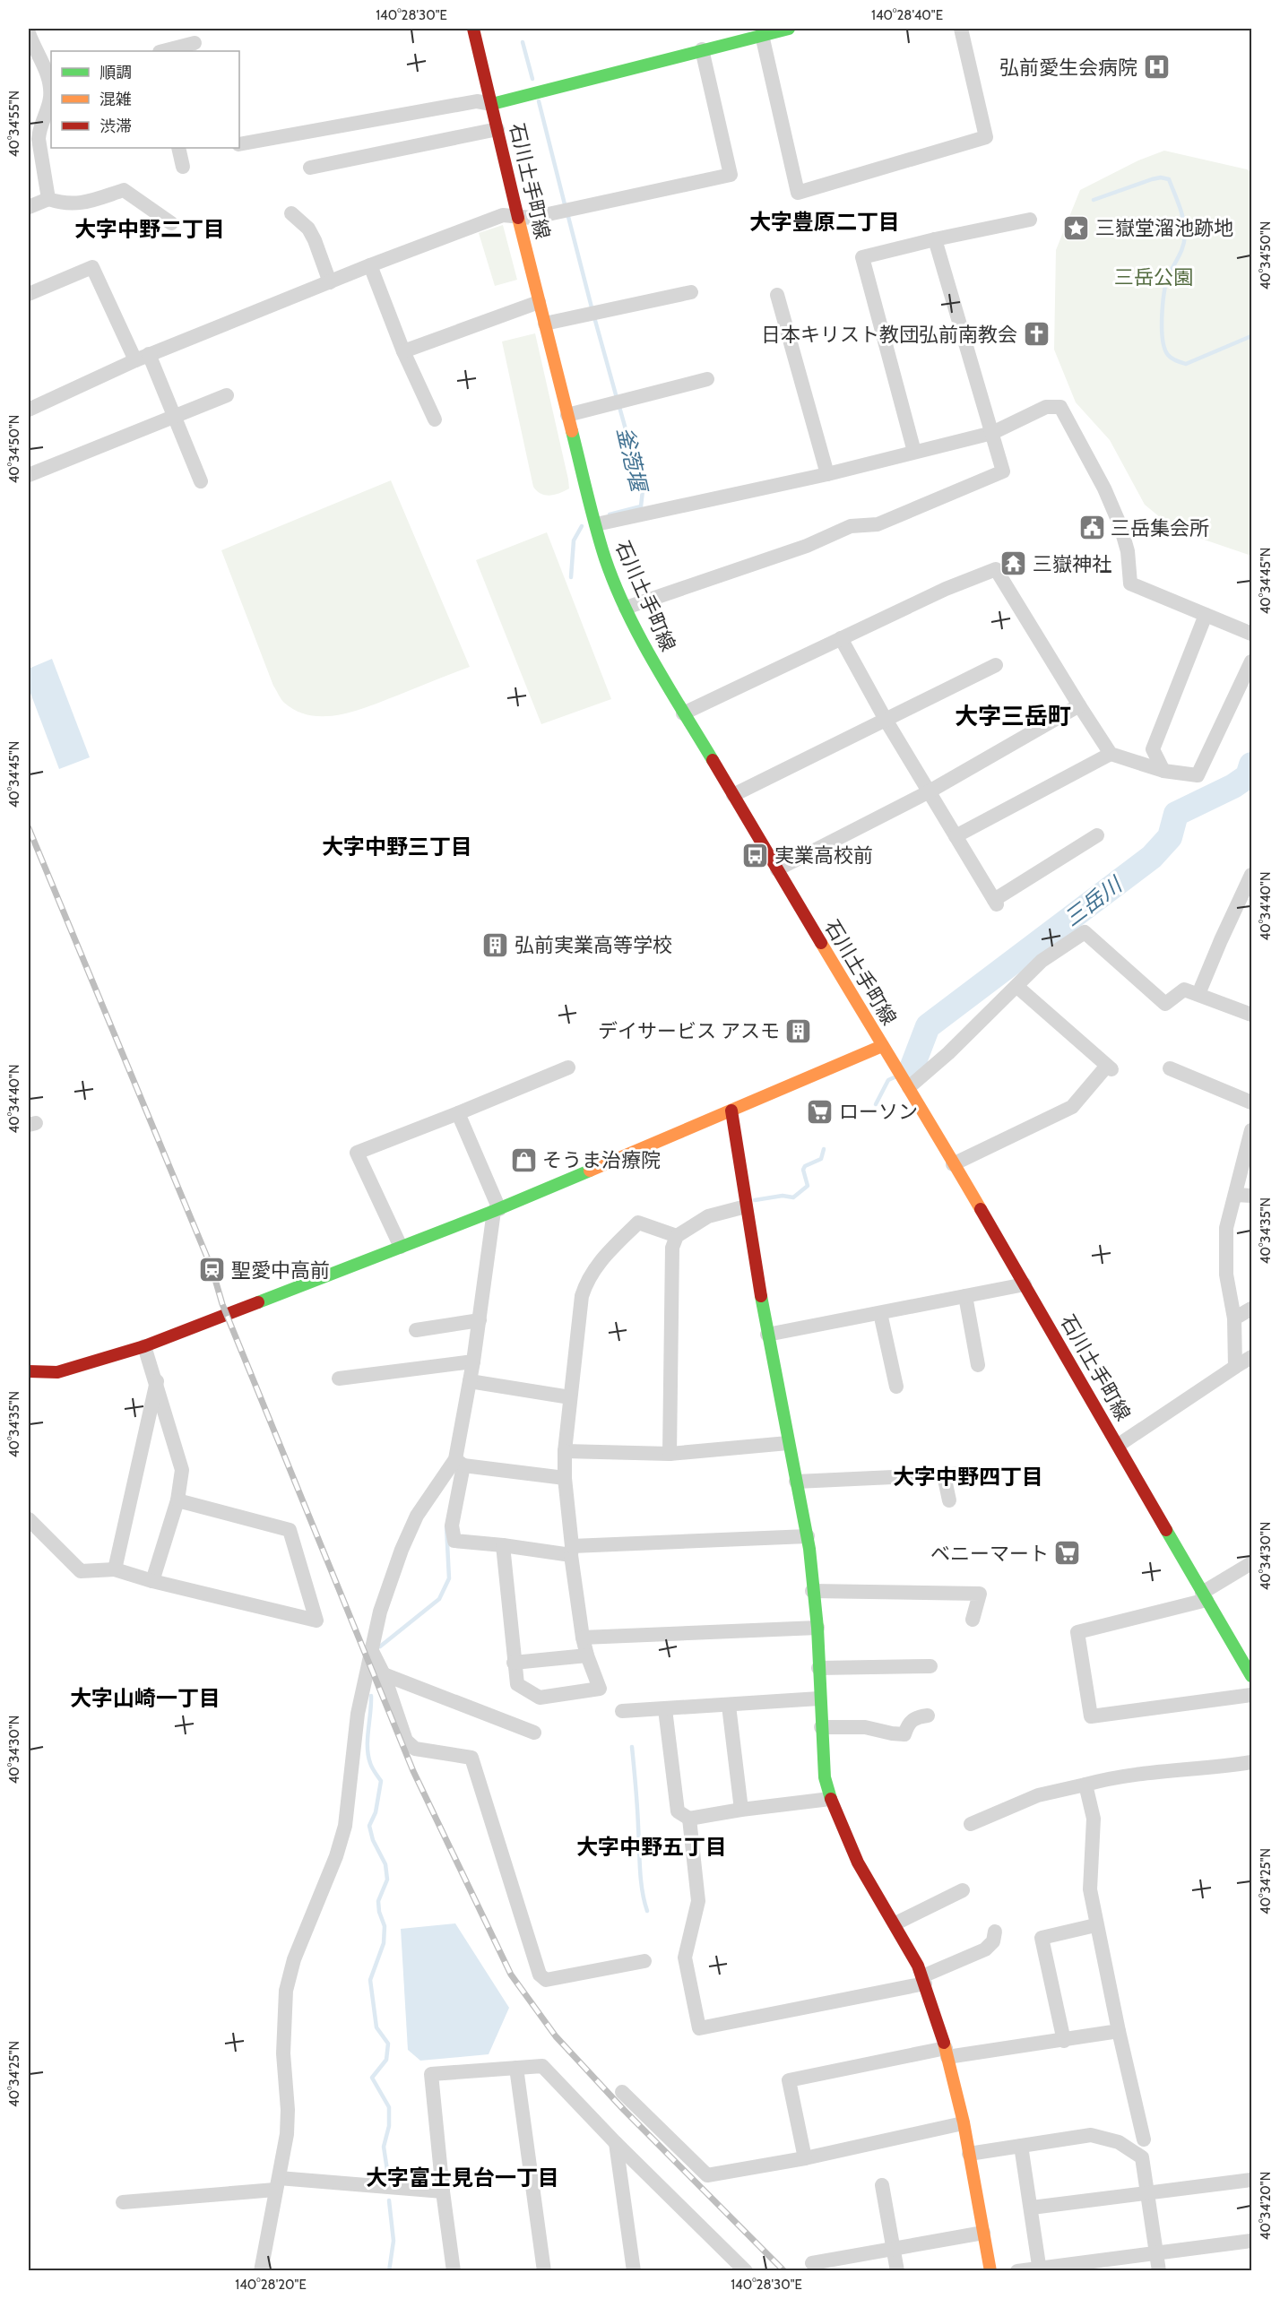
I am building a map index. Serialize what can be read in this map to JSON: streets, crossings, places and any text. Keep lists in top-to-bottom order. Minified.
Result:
{"streets":{"street":["石川土手町線"]},"districts":["大字豊原二丁目","大字中野二丁目","大字三岳町","大字中野三丁目","大字中野四丁目","大字山崎一丁目","大字中野五丁目","大字富士見台一丁目"],"water":["釜萢堰","三岳川"],"parks":["三岳公園"],"places":{"hospital":["弘前愛生会病院"],"place":["三嶽堂溜池跡地"],"church":["日本キリスト教団弘前南教会"],"public building":["三岳集会所"],"temple":["三嶽神社"],"bus stop":["実業高校前"],"building":["弘前実業高等学校","デイサービス アスモ"],"supermarket":["ローソン","ベニーマート"],"shop":["そうま治療院"],"station":["聖愛中高前"]},"legend":["順調","混雑","渋滞"],"coordinates":["140°28'30\"E","140°28'40\"E","40°34'55\"N","40°34'50\"N","40°34'45\"N","40°34'40\"N","40°34'35\"N","40°34'30\"N","40°34'25\"N","40°34'20\"N","140°28'20\"E"]}
